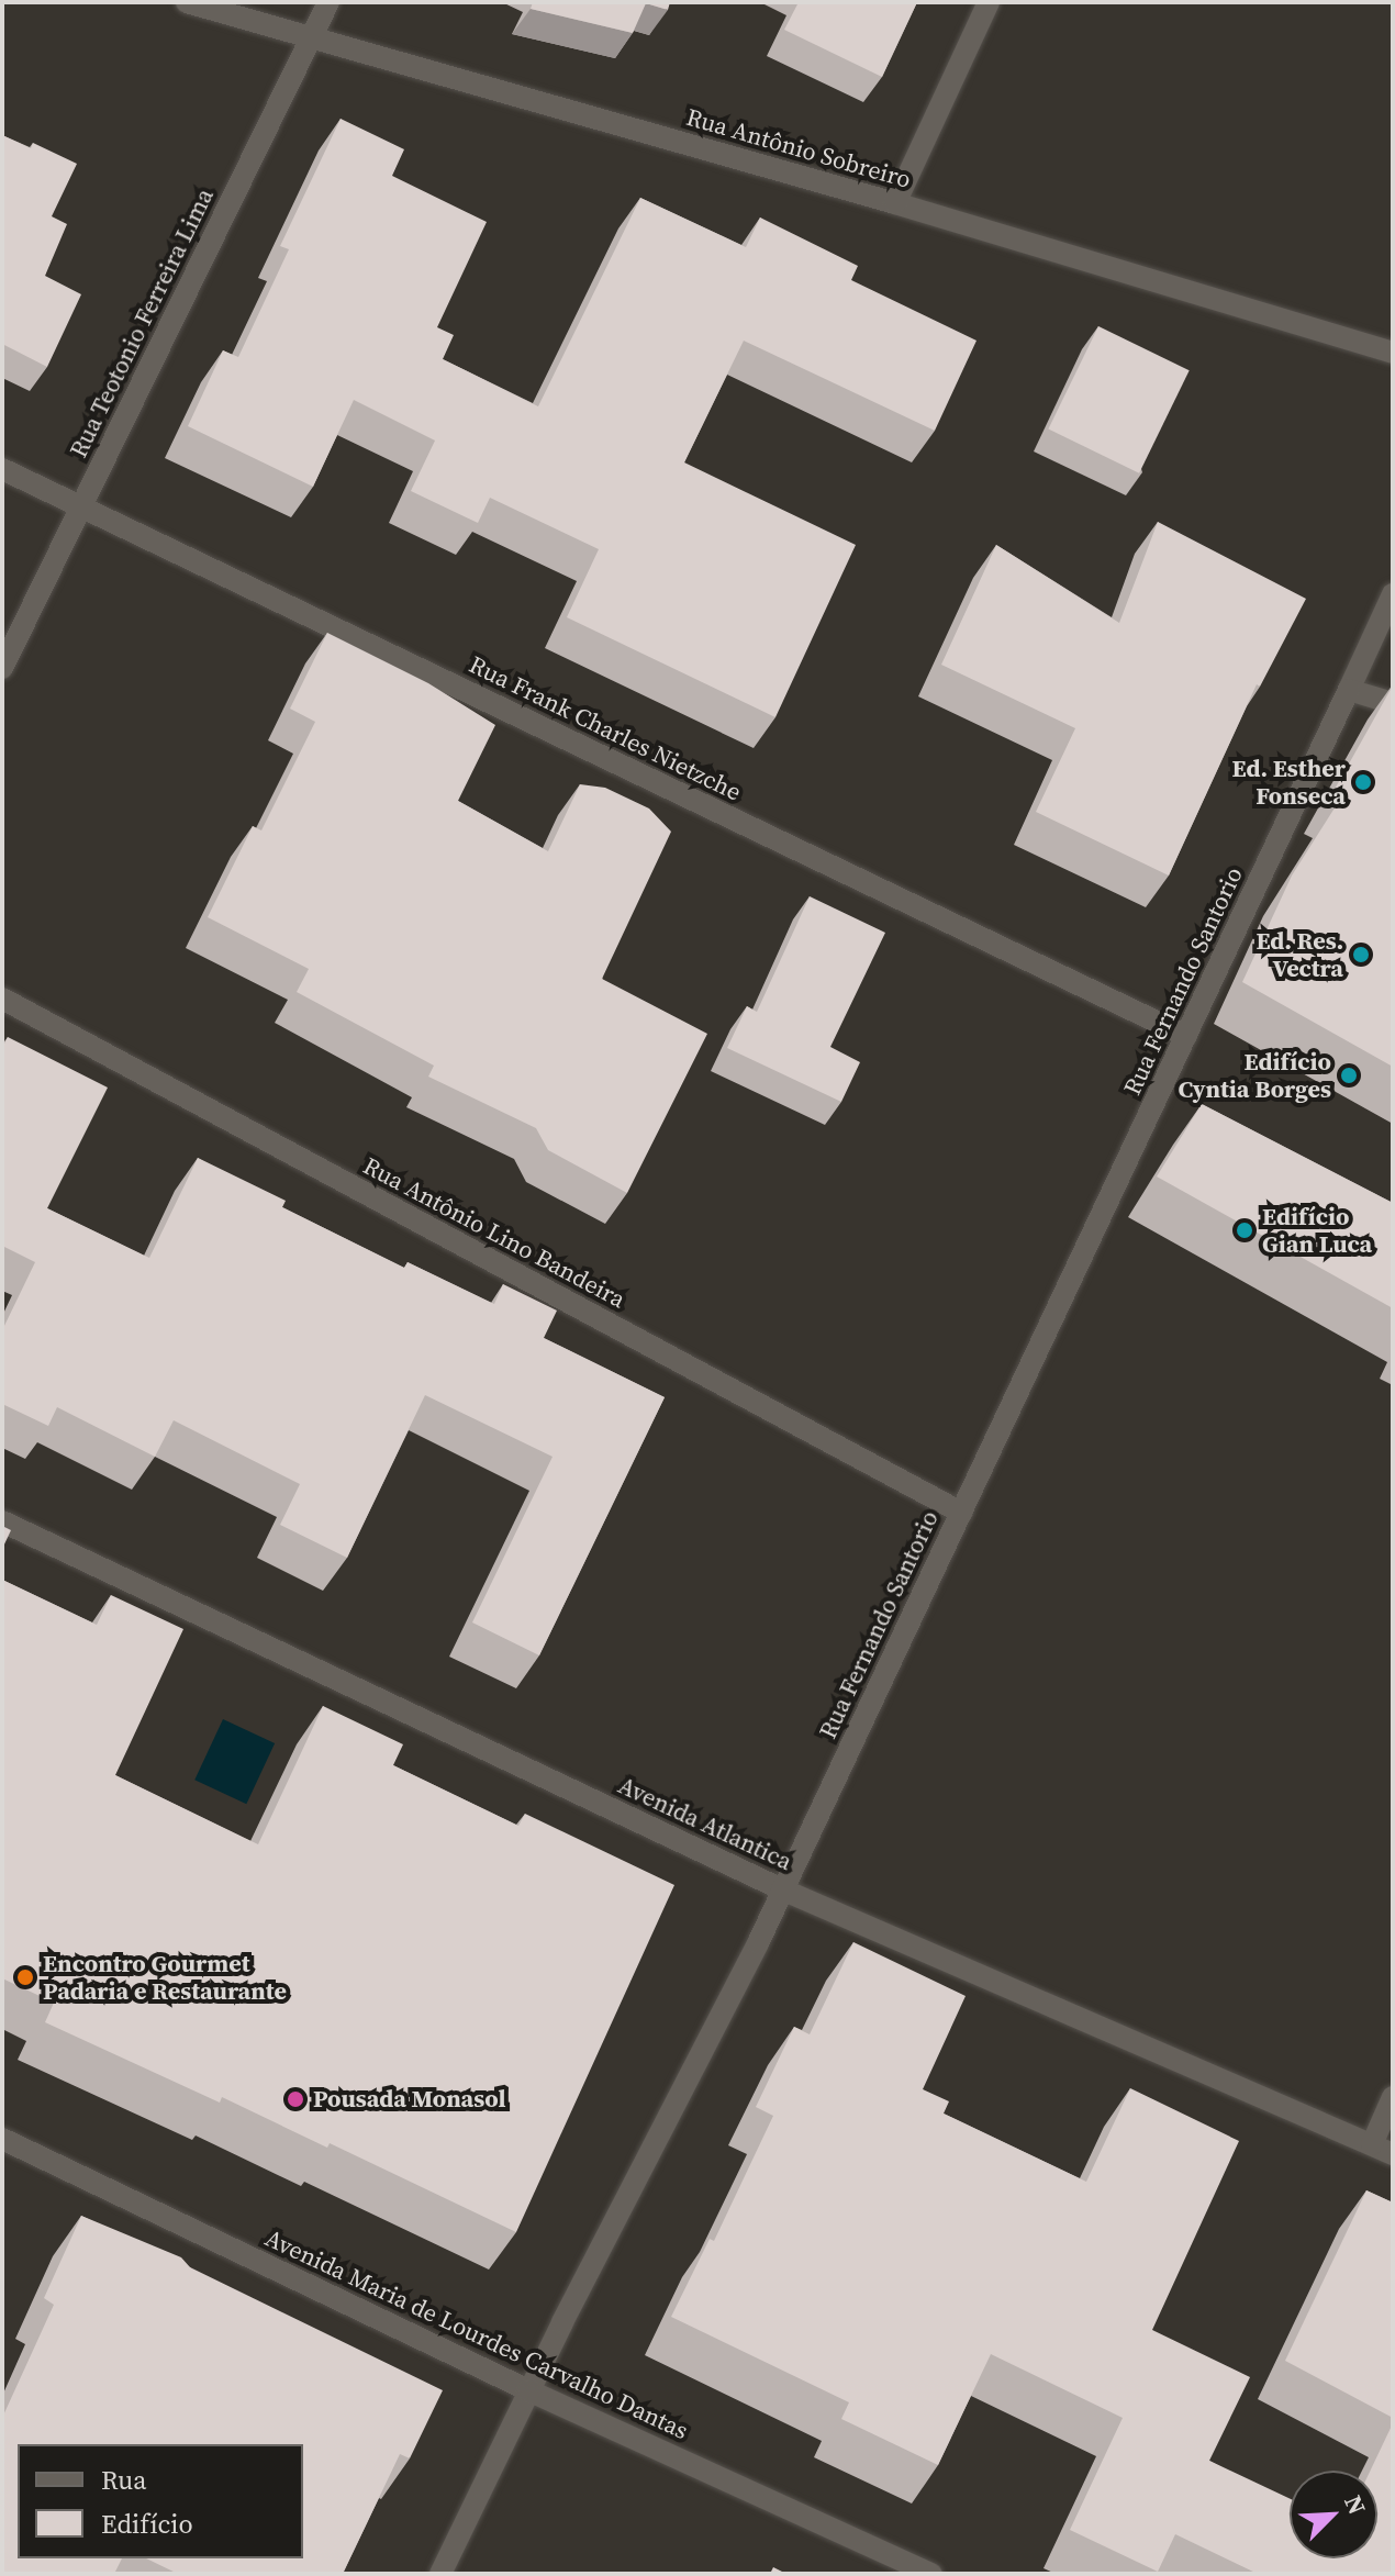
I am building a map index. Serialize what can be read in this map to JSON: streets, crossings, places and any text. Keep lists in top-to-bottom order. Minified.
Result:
{"streets":{"street":["Rua Antônio Sobreiro","Rua Teotonio Ferreira Lima","Rua Frank Charles Nietzche","Rua Fernando Santorio","Rua Antônio Lino Bandeira","Avenida Atlantica","Avenida Maria de Lourdes Carvalho Dantas"]},"crossings":[["Rua Antônio Sobreiro","Rua Teotonio Ferreira Lima"],["Rua Teotonio Ferreira Lima","Rua Frank Charles Nietzche"],["Rua Frank Charles Nietzche","Rua Fernando Santorio"],["Rua Fernando Santorio","Rua Antônio Lino Bandeira"],["Rua Fernando Santorio","Avenida Atlantica"],["Rua Fernando Santorio","Avenida Maria de Lourdes Carvalho Dantas"]],"places":["Ed. Esther Fonseca","Ed. Res. Vectra","Edifício Cyntia Borges","Edifício Gian Luca","Encontro Gourmet Padaria e Restaurante","Pousada Monasol"],"legend":["Rua","Edifício"],"north":"top right"}
